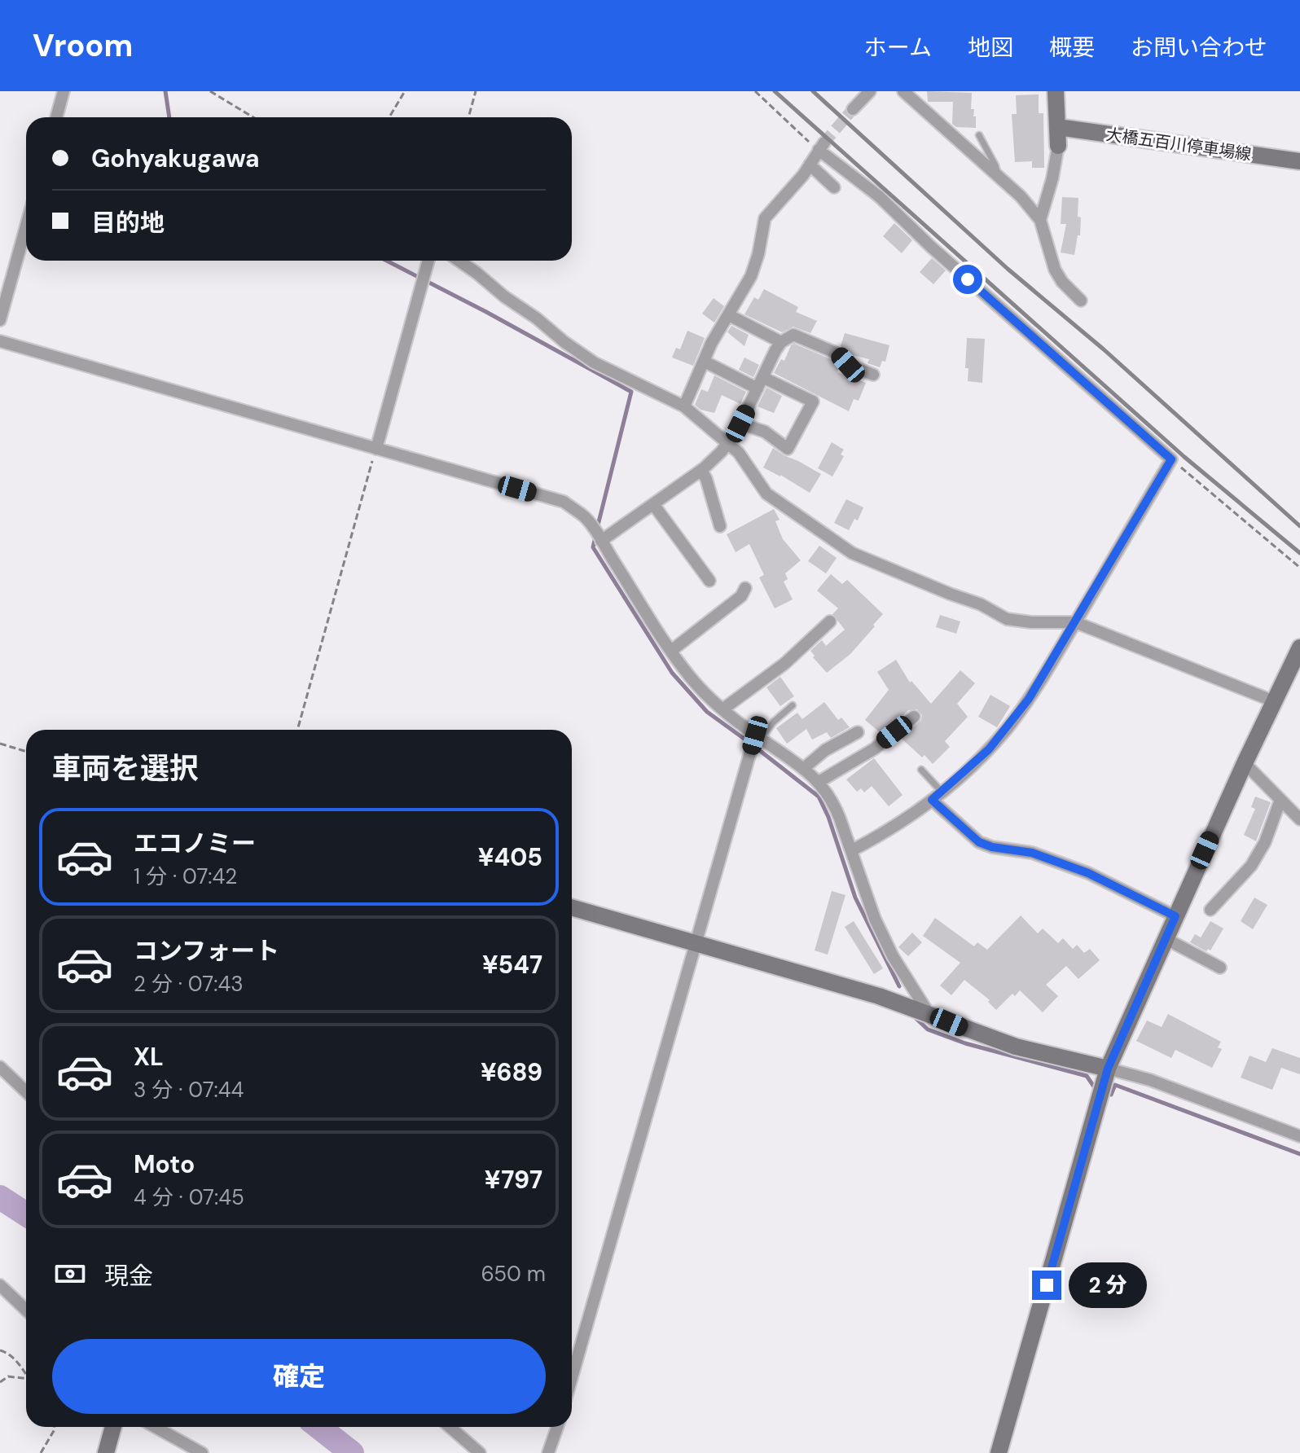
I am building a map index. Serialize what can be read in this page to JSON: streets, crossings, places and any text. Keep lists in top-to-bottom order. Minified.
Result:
{"streets":{"street":["大橋五百川停車場線"]},"page":{"header":"Vroom","nav":["ホーム","地図","概要","お問い合わせ"],"banner":["Gohyakugawa","目的地"],"heading":"車両を選択","list":[{"name":"エコノミー","note":"1 分 · 07:42","value":"¥405"},{"name":"コンフォート","note":"2 分 · 07:43","value":"¥547"},{"name":"XL","note":"3 分 · 07:44","value":"¥689"},{"name":"Moto","note":"4 分 · 07:45","value":"¥797"}],"pay":["現金","650 m"],"bubble":"2 分","buttons":"確定"}}
